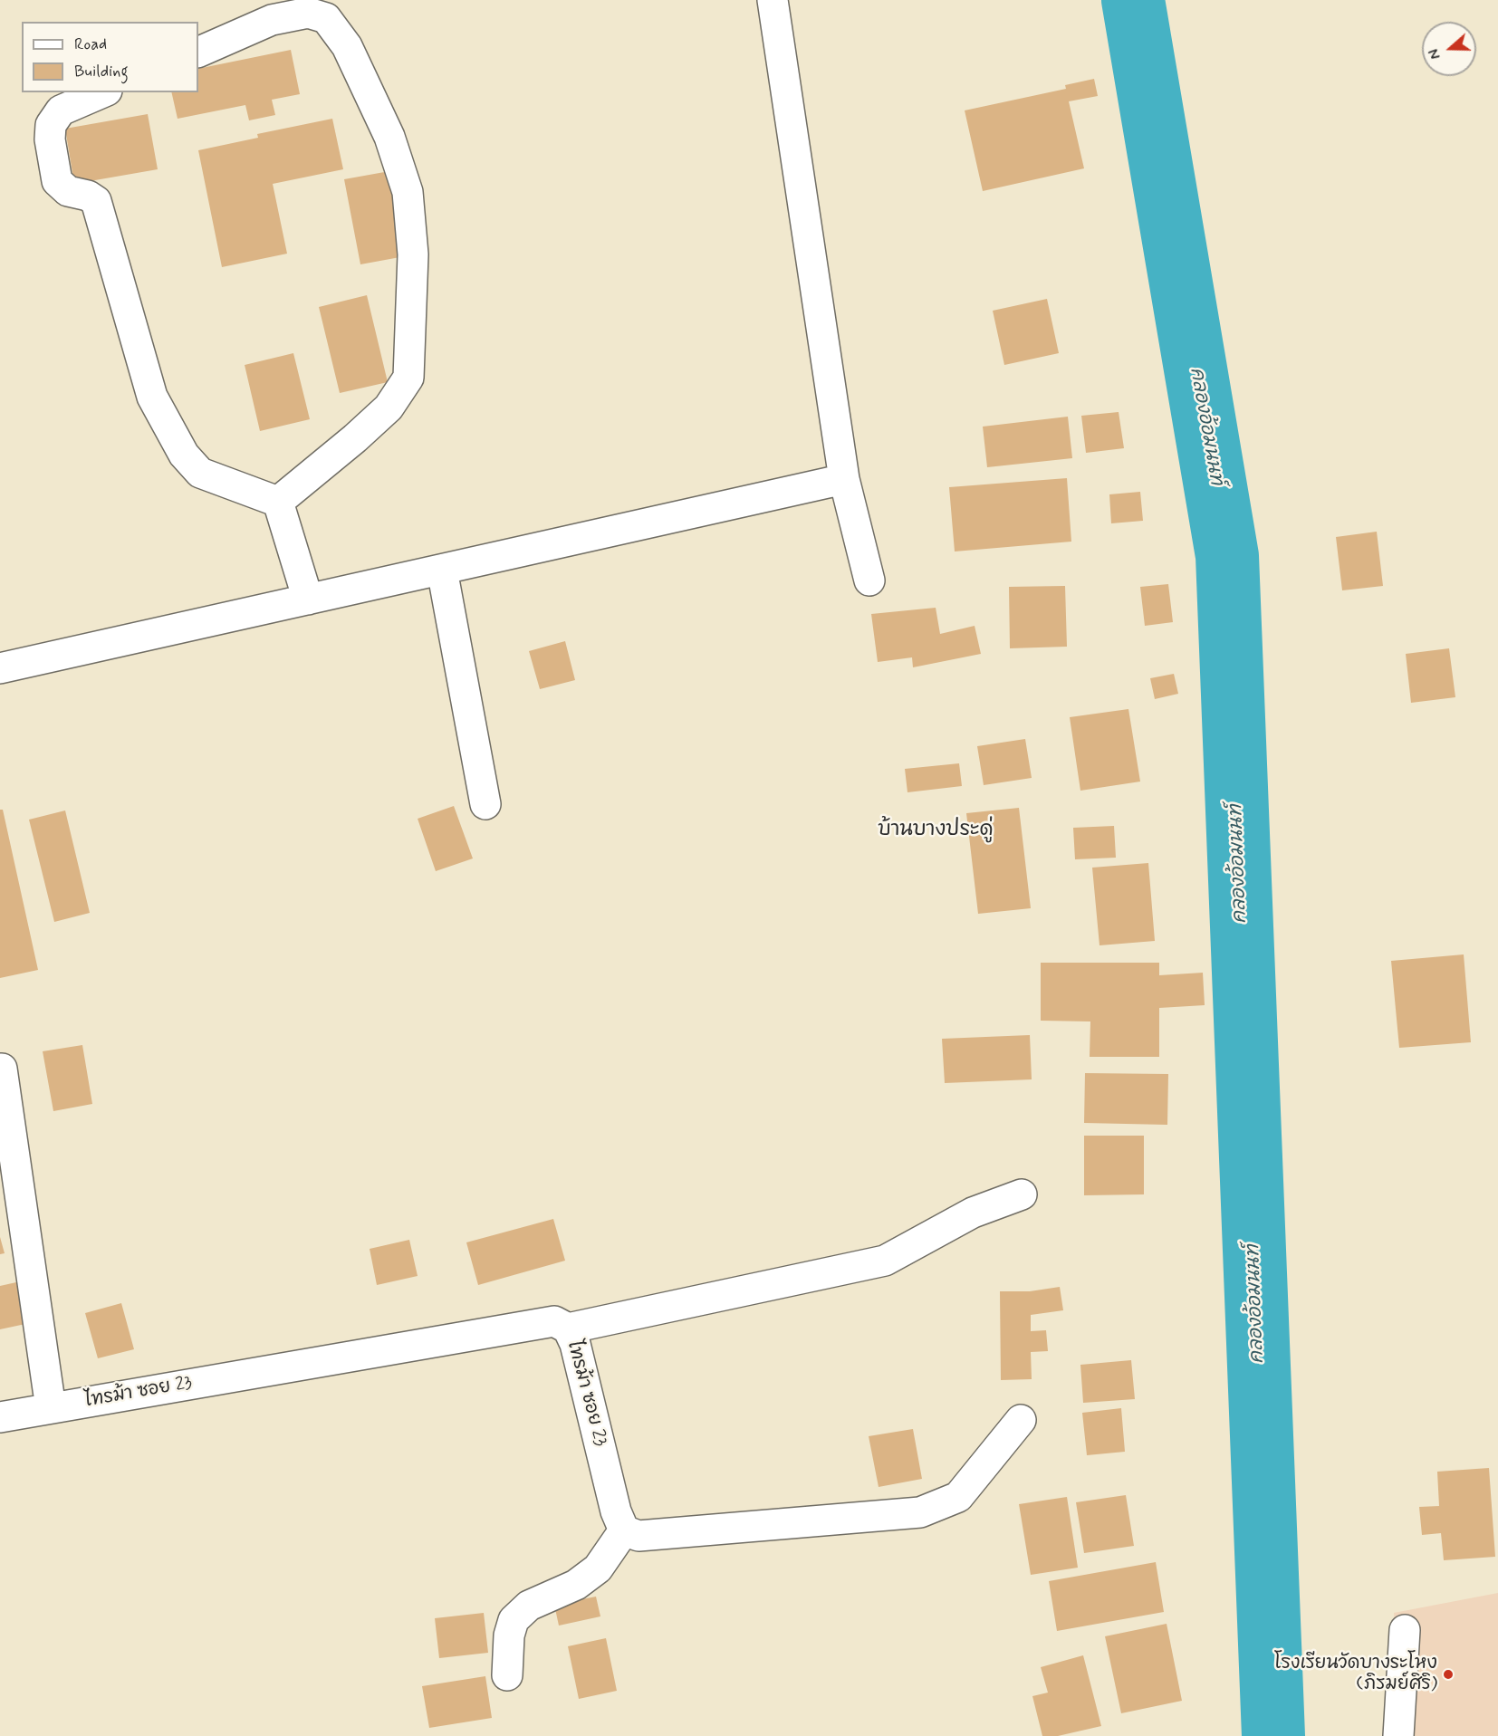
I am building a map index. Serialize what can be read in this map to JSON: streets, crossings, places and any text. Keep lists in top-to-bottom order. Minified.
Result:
{"streets":{"street":["ไทรม้า ซอย 23"]},"districts":["บ้านบางประดู่"],"water":["คลองอ้อมนนท์"],"places":["โรงเรียนวัดบางระโหง (ภิรมย์ศิริ)"],"legend":["Road","Building"],"north":"left"}
